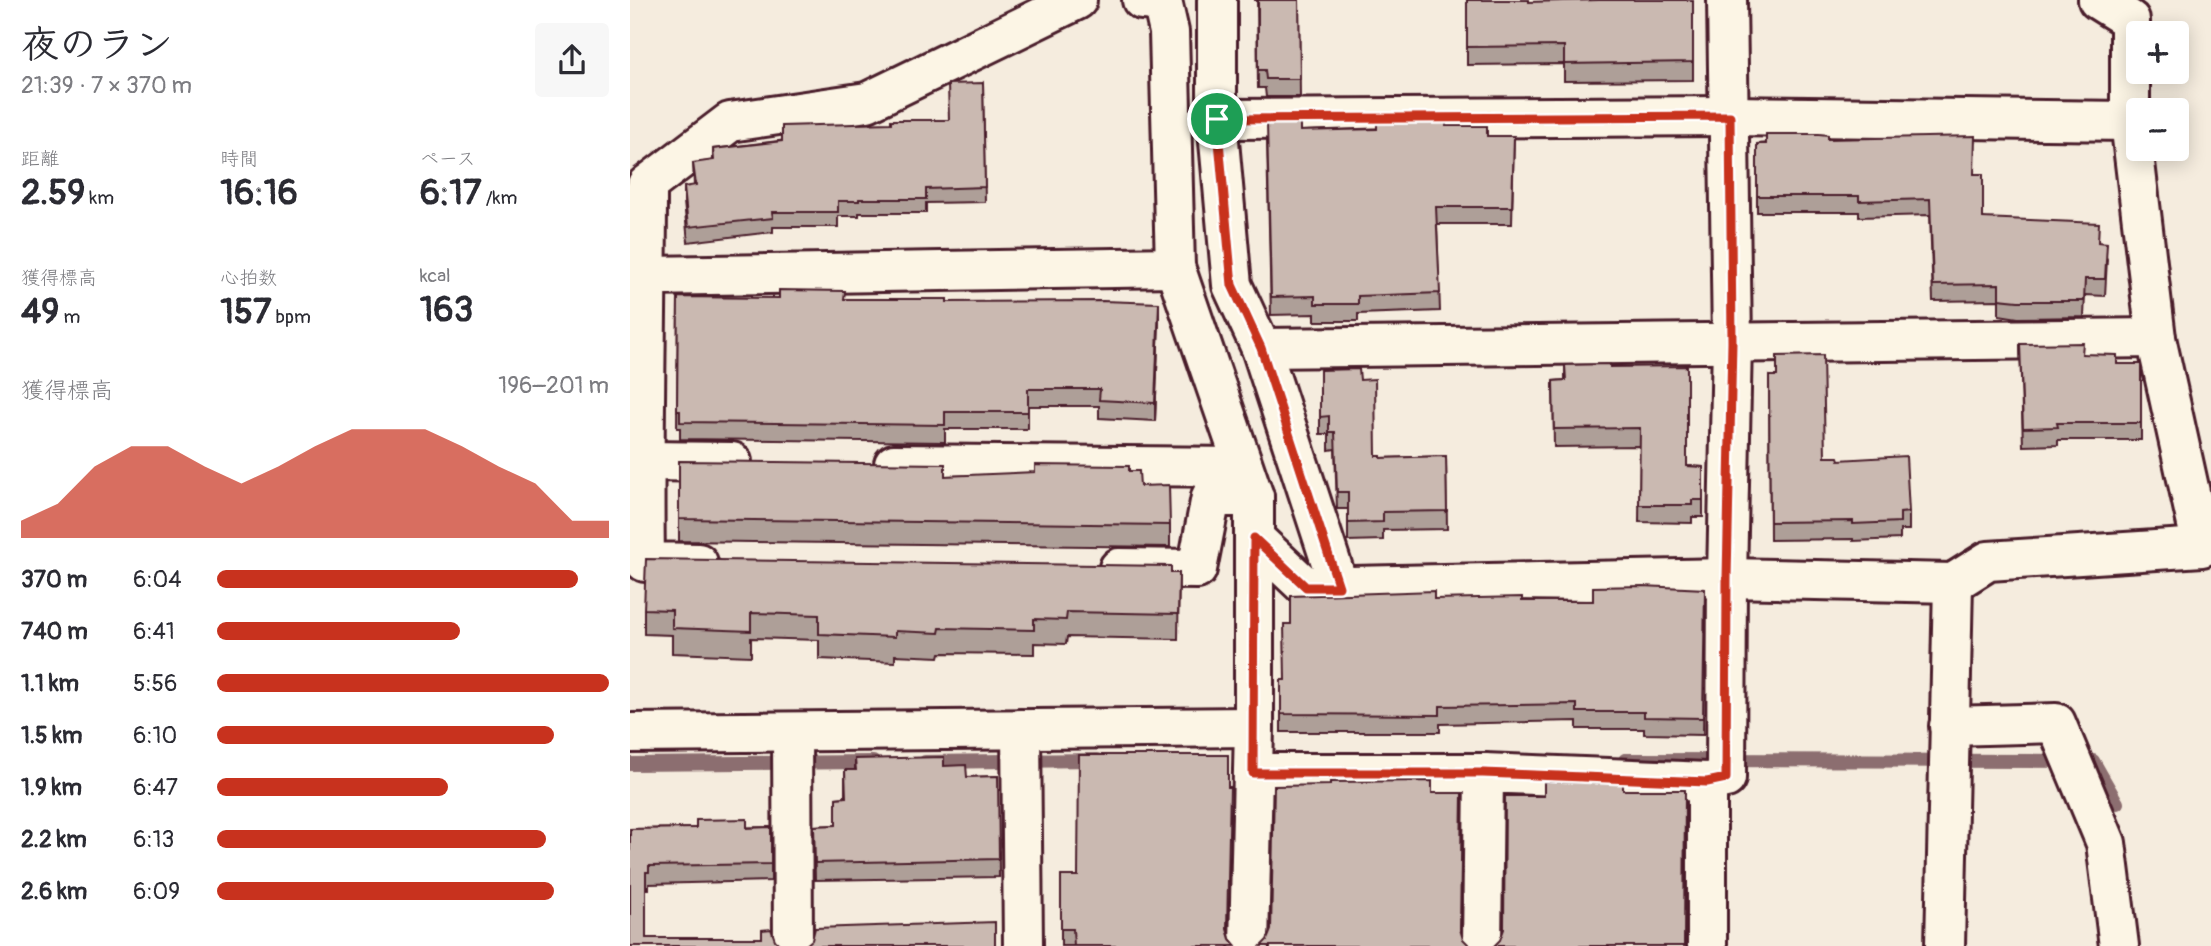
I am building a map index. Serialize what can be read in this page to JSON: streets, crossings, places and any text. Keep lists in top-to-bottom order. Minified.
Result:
{"page":{"heading":["夜のラン","21:39 · 7 × 370 m"],"map_buttons":["+","−"],"stats":[["距離","2.59 km"],["時間","16:16"],["ペース","6:17 /km"],["獲得標高","49 m"],["心拍数","157 bpm"],["kcal","163"]],"chart":["獲得標高","196–201 m"],"list":[{"name":"370 m","note":"6:04"},{"name":"740 m","note":"6:41"},{"name":"1.1 km","note":"5:56"},{"name":"1.5 km","note":"6:10"},{"name":"1.9 km","note":"6:47"},{"name":"2.2 km","note":"6:13"},{"name":"2.6 km","note":"6:09"}]}}
